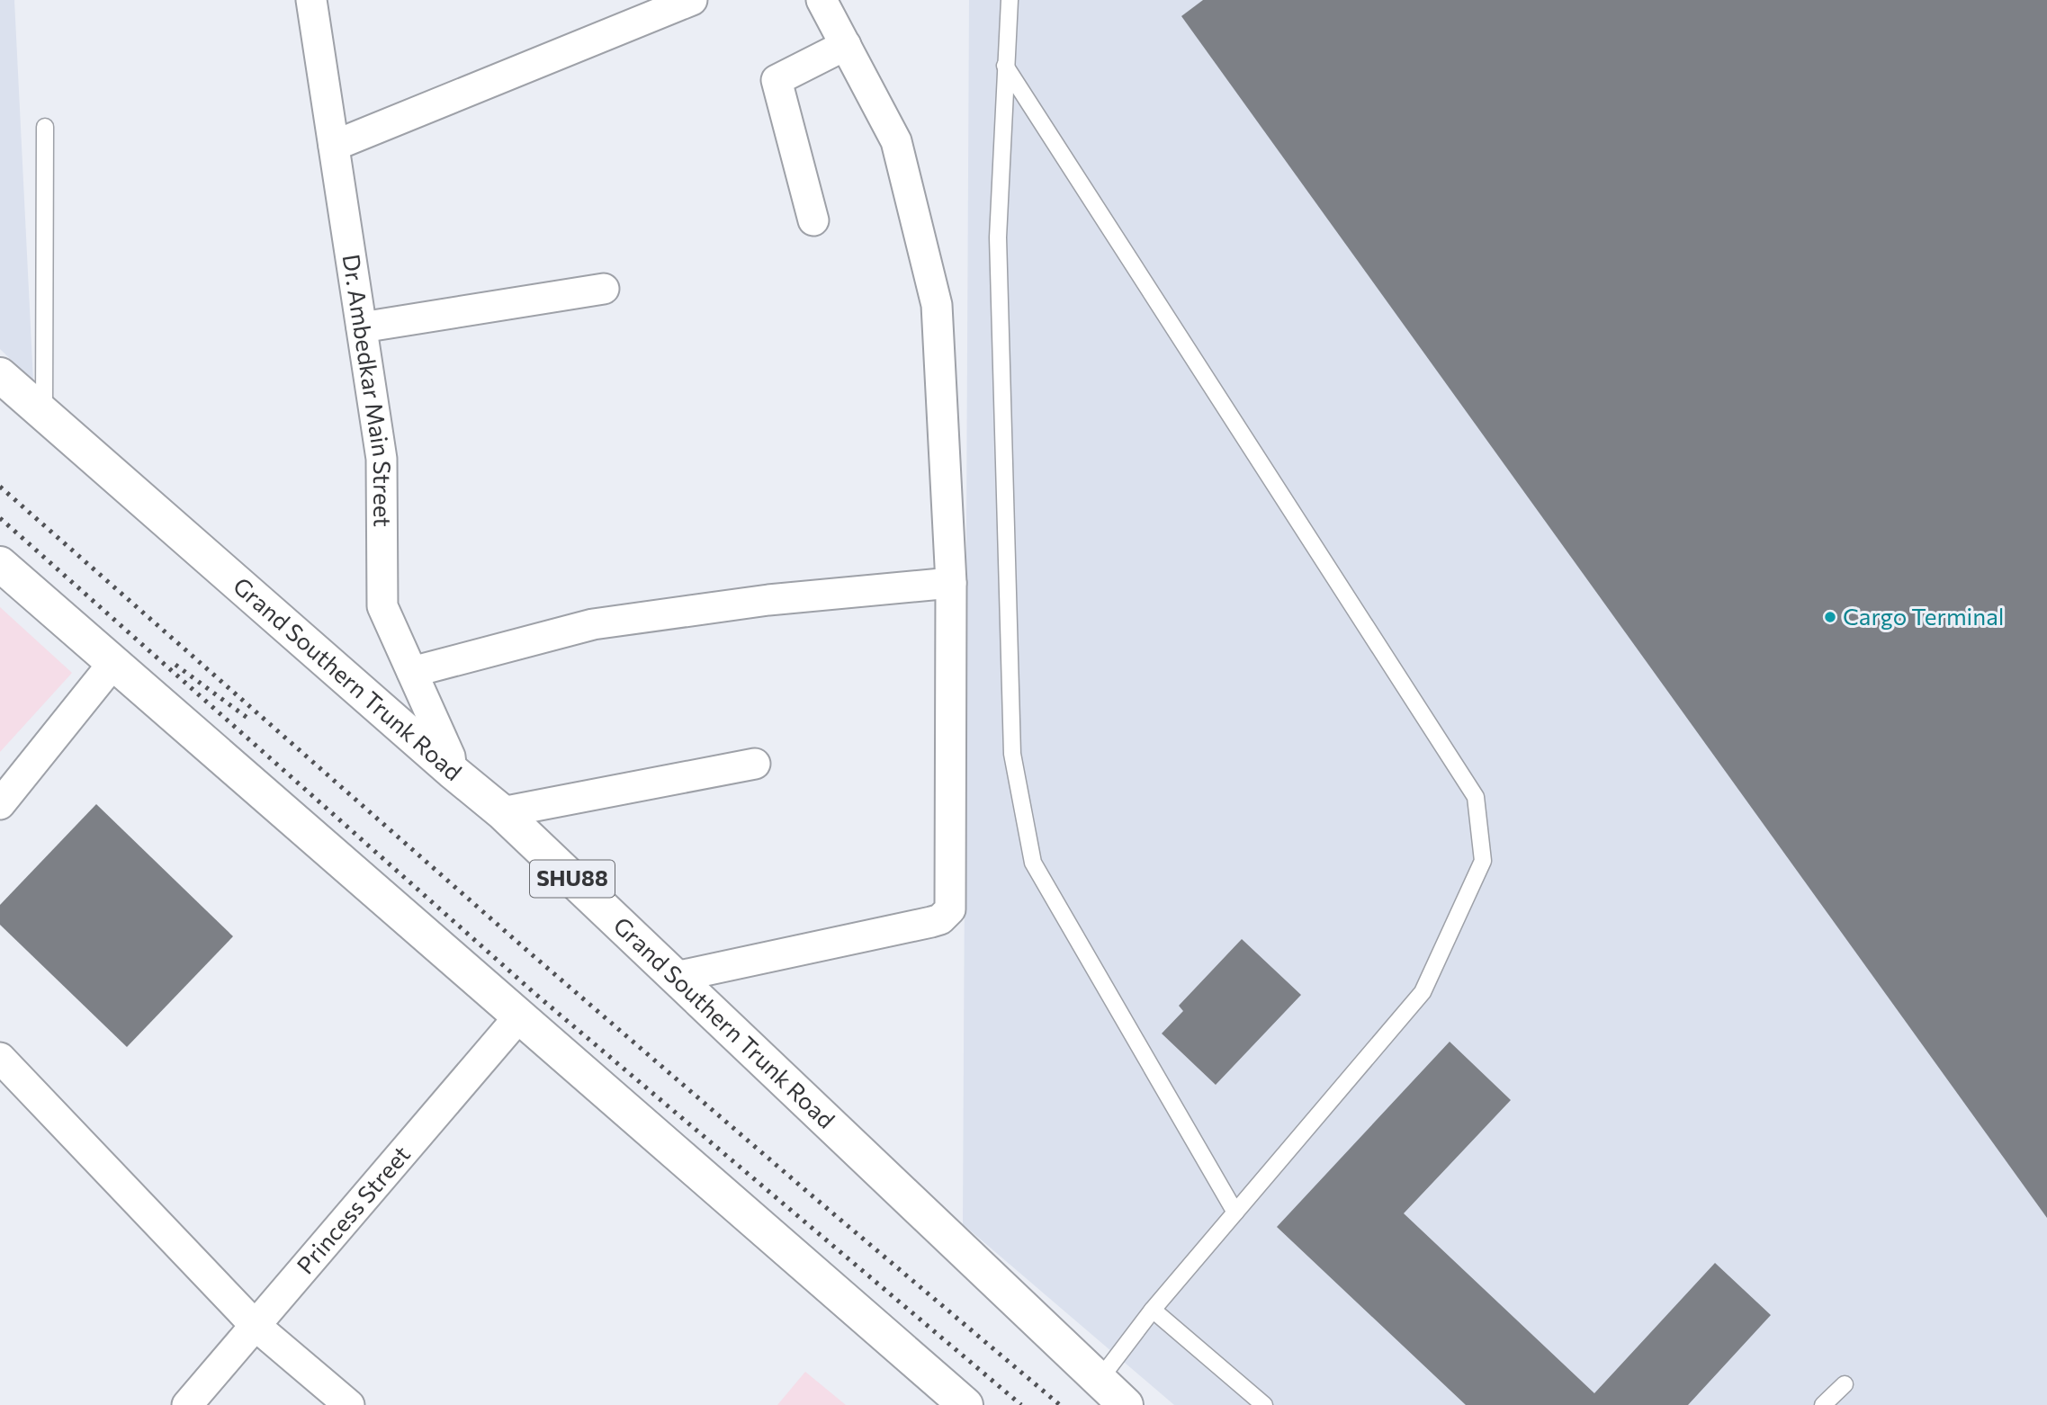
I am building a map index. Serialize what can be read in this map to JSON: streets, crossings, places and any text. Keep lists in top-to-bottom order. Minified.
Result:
{"streets":{"main road":["Grand Southern Trunk Road","SHU88"],"street":["Dr. Ambedkar Main Street","Princess Street"]},"crossings":[["Dr. Ambedkar Main Street","Grand Southern Trunk Road"]],"places":["Cargo Terminal"]}
